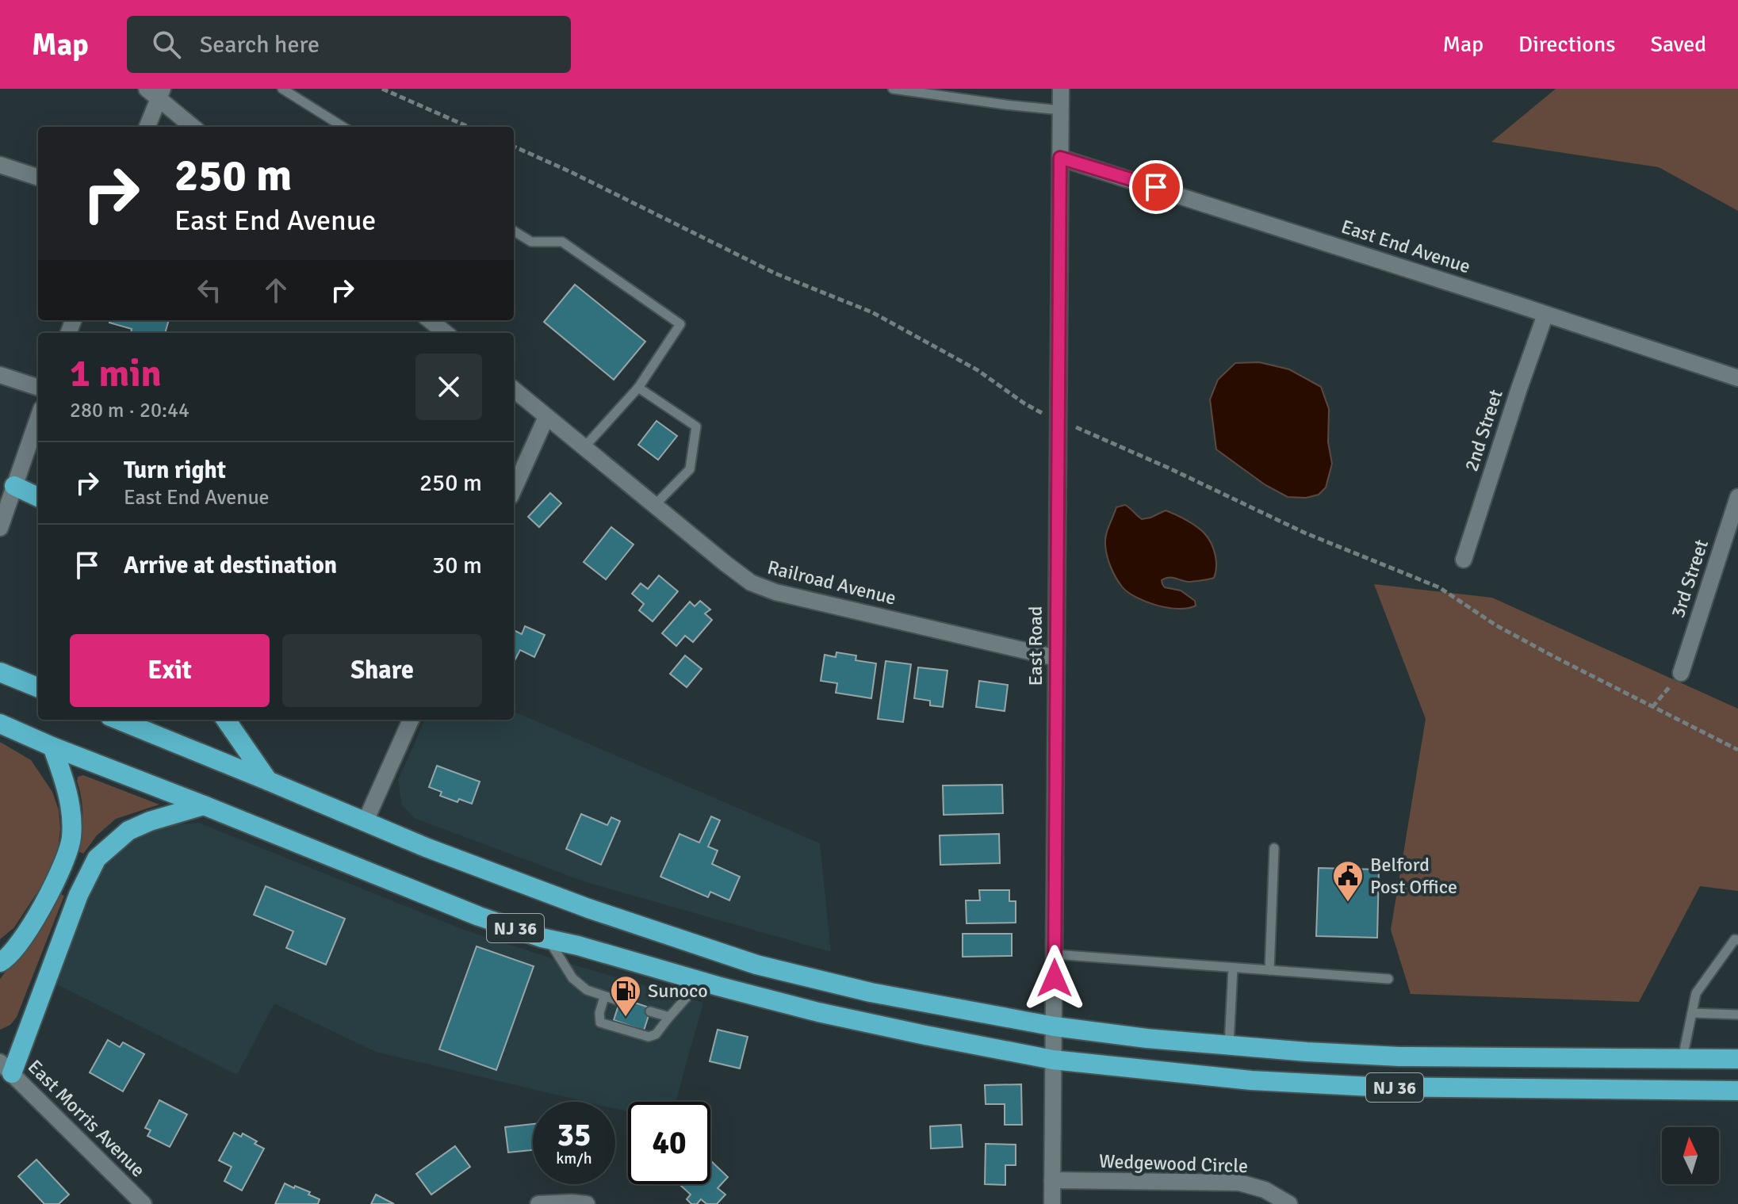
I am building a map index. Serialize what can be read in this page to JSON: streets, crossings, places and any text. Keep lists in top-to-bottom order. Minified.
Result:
{"streets":{"highway":["NJ 36"],"street":["East End Avenue","2nd Street","3rd Street","Railroad Avenue","East Road","East Morris Avenue","Wedgewood Circle"]},"crossings":[["East End Avenue","2nd Street"],["East End Avenue","East Road"],["Railroad Avenue","East Road"],["East Road","NJ 36"],["East Road","Wedgewood Circle"]],"places":{"public building":["Belford Post Office"],"fuel station":["Sunoco"]},"north":"top","page":{"header":"Map","search":"Search here","nav":["Map","Directions","Saved"],"turn":["250 m","East End Avenue"],"heading":["1 min","280 m · 20:44"],"list":[{"name":"Turn right","note":"East End Avenue","value":"250 m"},{"name":"Arrive at destination","value":"30 m"}],"buttons":["Exit","Share"],"speed":"35 km/h","limit":"40"}}
